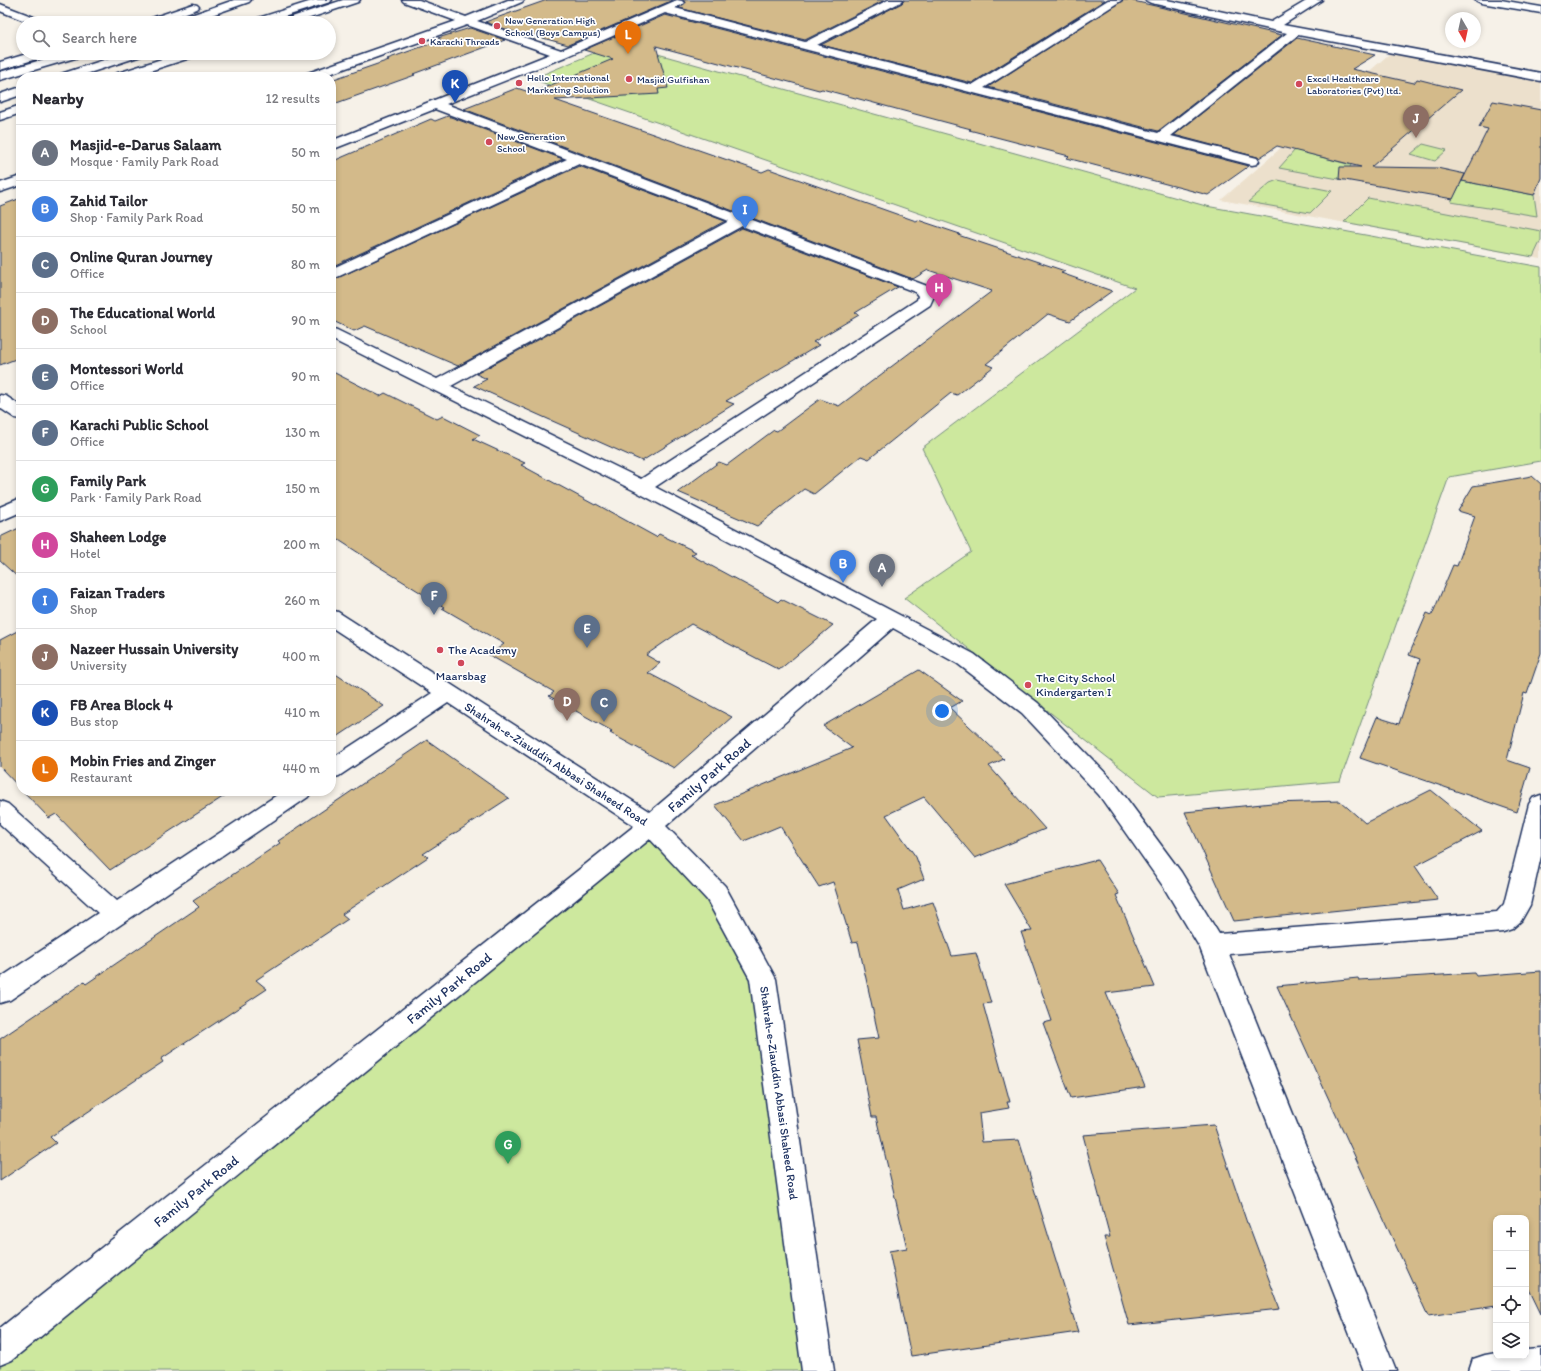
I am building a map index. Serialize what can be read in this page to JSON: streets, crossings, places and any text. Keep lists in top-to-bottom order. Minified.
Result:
{"streets":{"main road":["Shahrah-e-Ziauddin Abbasi Shaheed Road","Family Park Road"]},"crossings":[["Shahrah-e-Ziauddin Abbasi Shaheed Road","Family Park Road"]],"places":["New Generation High School (Boys Campus)","Karachi Threads","Masjid Gulfishan","Hello International Marketing Solution","Excel Healthcare Laboratories (Pvt) ltd.","New Generation School","The Academy","Maarsbag","The City School Kindergarten I"],"north":"bottom","page":{"search":"Search here","pins":["L","K","J","I","H","B","A","F","E","D","C","G"],"heading":["Nearby","12 results"],"list":[{"mark":"A","name":"Masjid-e-Darus Salaam","note":"Mosque · Family Park Road","value":"50 m"},{"mark":"B","name":"Zahid Tailor","note":"Shop · Family Park Road","value":"50 m"},{"mark":"C","name":"Online Quran Journey","note":"Office","value":"80 m"},{"mark":"D","name":"The Educational World","note":"School","value":"90 m"},{"mark":"E","name":"Montessori World","note":"Office","value":"90 m"},{"mark":"F","name":"Karachi Public School","note":"Office","value":"130 m"},{"mark":"G","name":"Family Park","note":"Park · Family Park Road","value":"150 m"},{"mark":"H","name":"Shaheen Lodge","note":"Hotel","value":"200 m"},{"mark":"I","name":"Faizan Traders","note":"Shop","value":"260 m"},{"mark":"J","name":"Nazeer Hussain University","note":"University","value":"400 m"},{"mark":"K","name":"FB Area Block 4","note":"Bus stop","value":"410 m"},{"mark":"L","name":"Mobin Fries and Zinger","note":"Restaurant","value":"440 m"}],"map_buttons":["+","−"]}}
